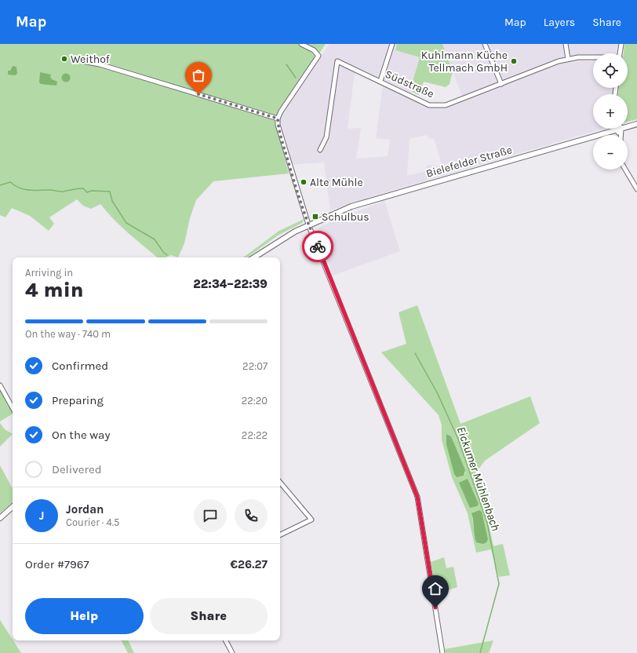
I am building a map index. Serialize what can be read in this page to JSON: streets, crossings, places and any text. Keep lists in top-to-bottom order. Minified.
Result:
{"streets":{"main road":["Bielefelder Straße"],"street":["Südstraße"]},"water":["Eickumer Mühlenbach"],"places":{"other":["Weithof","Kuhlmann Küche Tellmach GmbH","Alte Mühle"],"transit":["Schulbus"]},"page":{"header":"Map","nav":["Map","Layers","Share"],"map_buttons":["+","−"],"heading":["4 min","Arriving in","22:34–22:39"],"panel":["Jordan","Courier · 4.5","Order #7967","€26.27"],"bar":"On the way · 740 m","list":[["Confirmed","22:07"],["Preparing","22:20"],["On the way","22:22"],"Delivered"],"round":"J","buttons":["Help","Share"]}}
